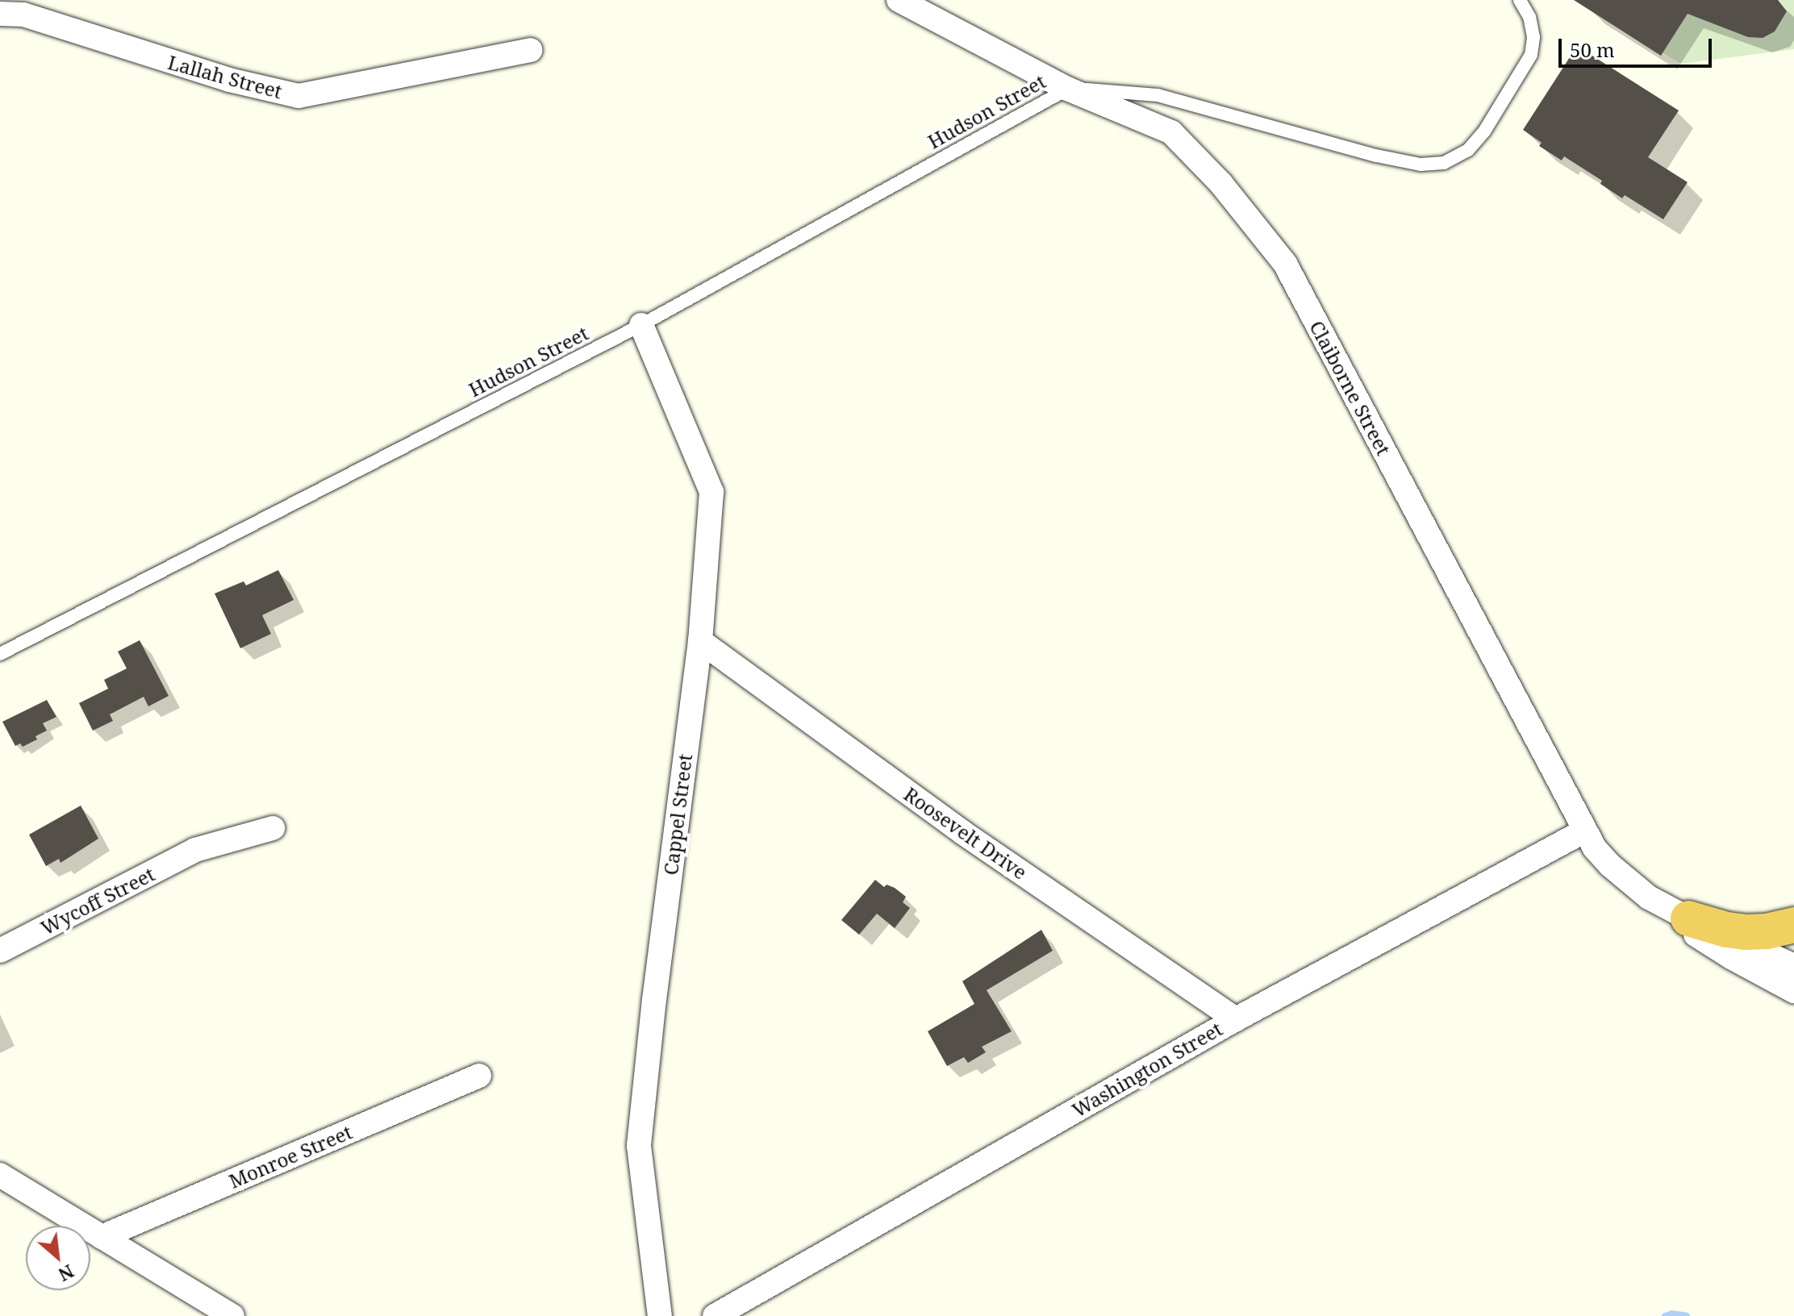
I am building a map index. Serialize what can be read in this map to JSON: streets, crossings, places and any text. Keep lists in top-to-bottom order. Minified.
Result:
{"streets":{"street":["Lallah Street","Claiborne Street","Cappel Street","Roosevelt Drive","Wycoff Street","Washington Street","Monroe Street"],"lane":["Hudson Street"]},"crossings":[["Hudson Street","Claiborne Street"],["Hudson Street","Cappel Street"],["Claiborne Street","Washington Street"],["Cappel Street","Roosevelt Drive"],["Roosevelt Drive","Washington Street"]],"scale_bar":"50 m","north":"bottom right"}
